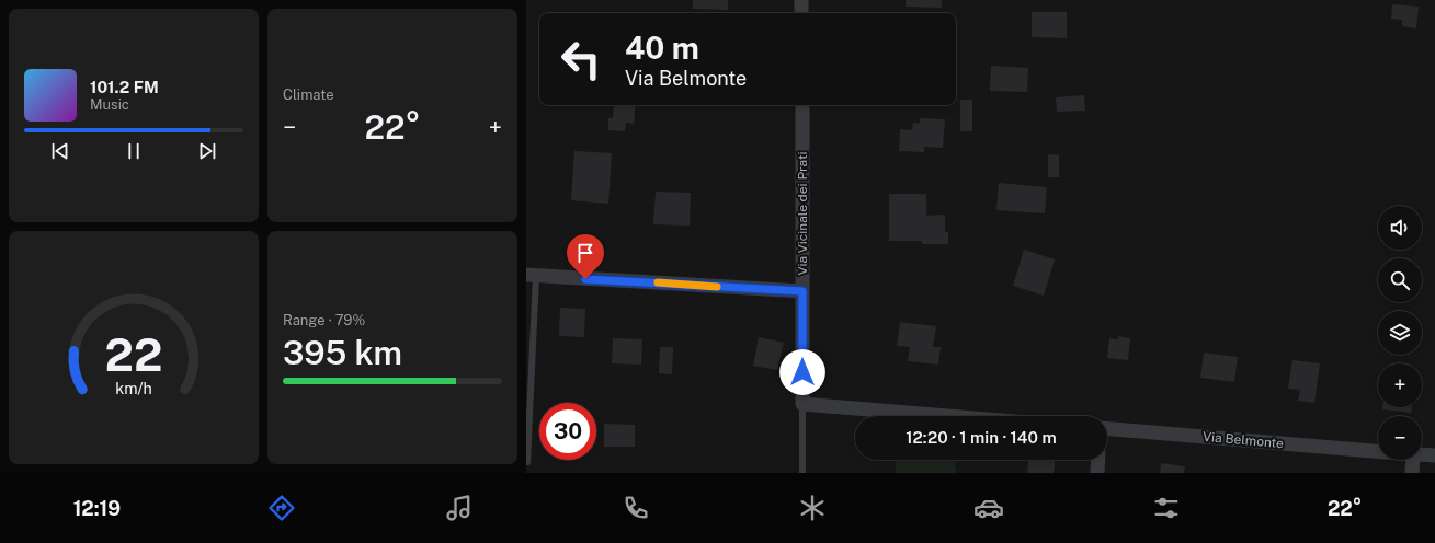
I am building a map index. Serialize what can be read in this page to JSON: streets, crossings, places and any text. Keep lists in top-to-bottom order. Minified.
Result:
{"streets":{"street":["Via Vicinale dei Prati","Via Belmonte"]},"page":{"tile":["Climate",["Range · 79%","395 km"]],"turn":["40 m","Via Belmonte"],"song":["101.2 FM","Music"],"heat":["−","22°","+"],"map_buttons":["+","−"],"limit":"30","trip":"12:20 · 1 min · 140 m","tabs":["12:19","22°"],"gauge":["22","km/h"]}}
